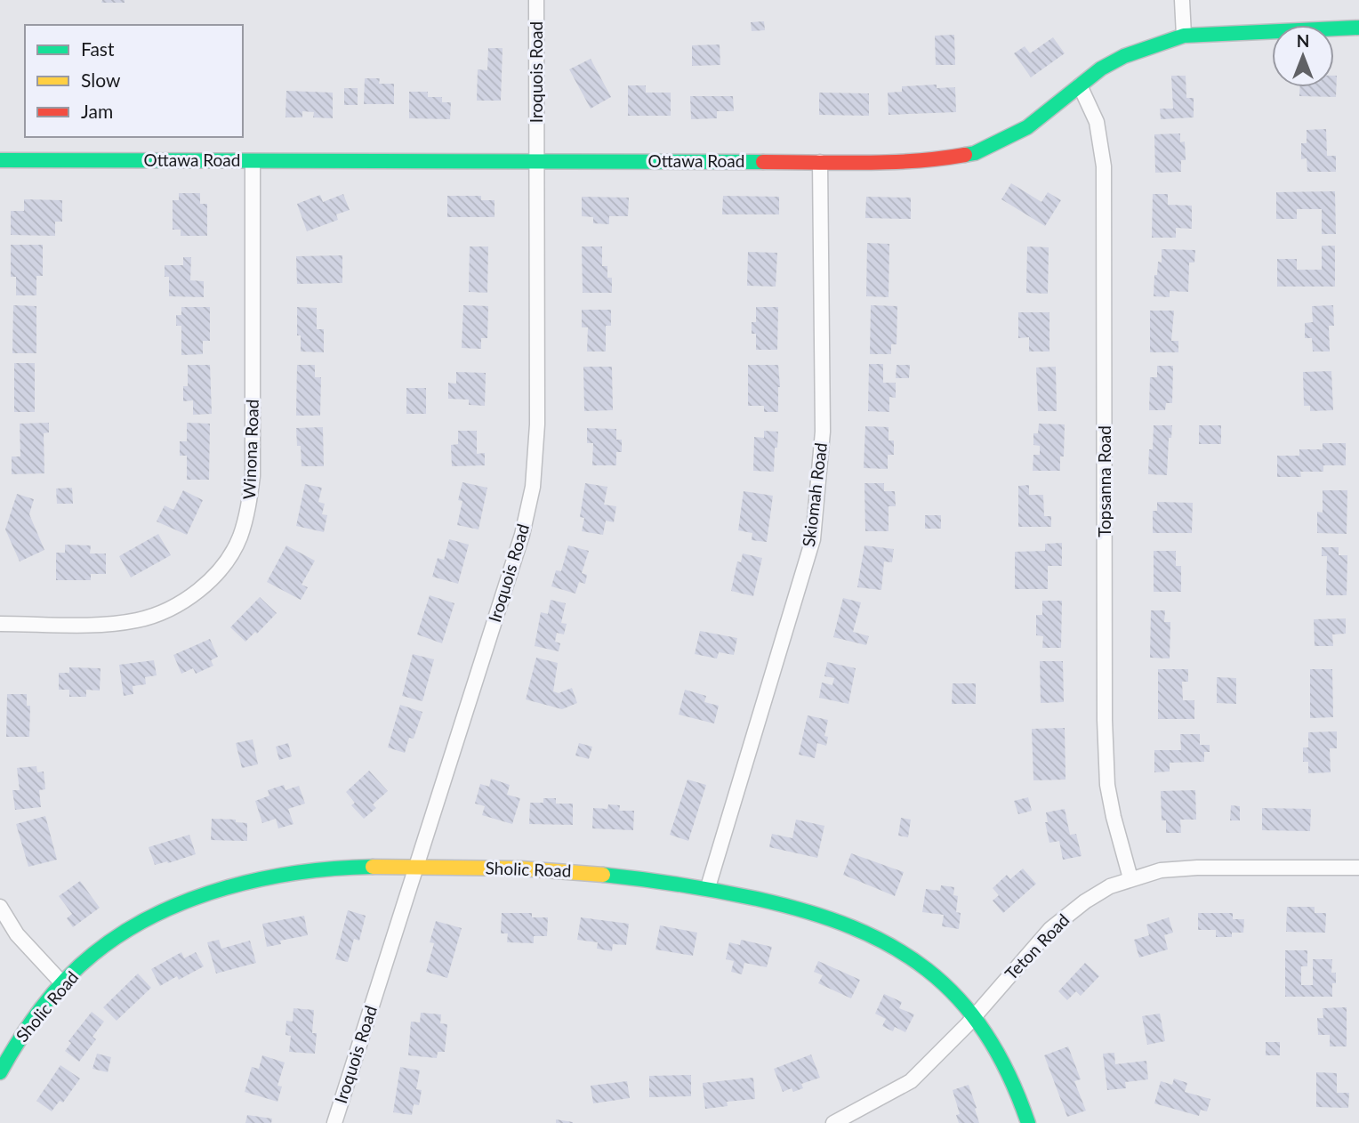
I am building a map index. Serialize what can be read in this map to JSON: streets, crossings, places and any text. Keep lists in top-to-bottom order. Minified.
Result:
{"streets":{"street":["Iroquois Road","Ottawa Road","Winona Road","Topsanna Road","Skiomah Road","Sholic Road","Teton Road"]},"crossings":[["Iroquois Road","Ottawa Road"],["Iroquois Road","Sholic Road"],["Ottawa Road","Winona Road"],["Ottawa Road","Topsanna Road"],["Ottawa Road","Skiomah Road"],["Topsanna Road","Teton Road"],["Skiomah Road","Sholic Road"],["Sholic Road","Teton Road"]],"legend":["Fast","Slow","Jam"],"north":"top"}
